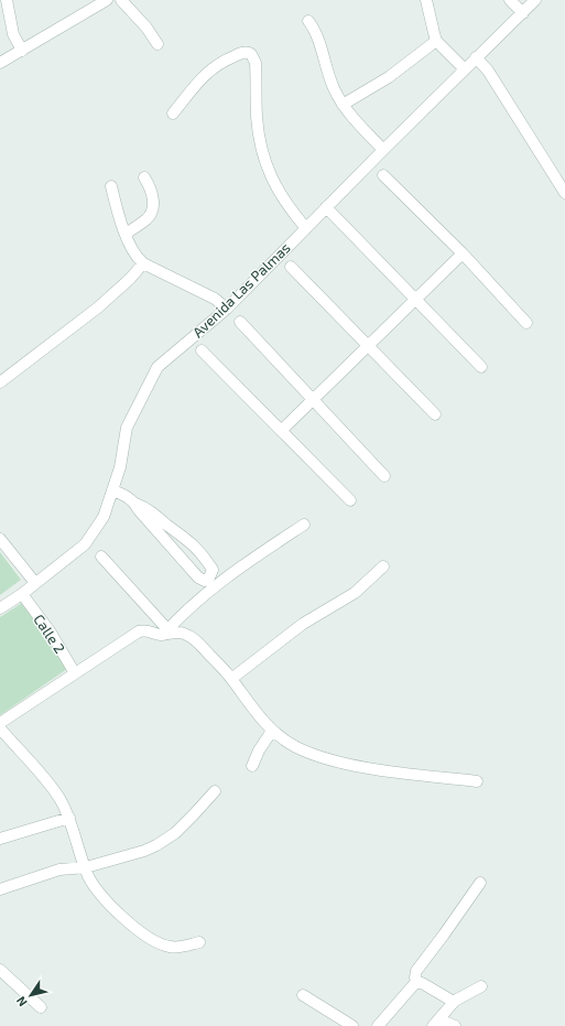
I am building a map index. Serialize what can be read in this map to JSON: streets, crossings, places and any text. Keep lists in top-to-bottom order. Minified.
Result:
{"streets":{"street":["Avenida Las Palmas","Calle 2"]},"crossings":[["Avenida Las Palmas","Calle 2"]],"north":"bottom left"}
